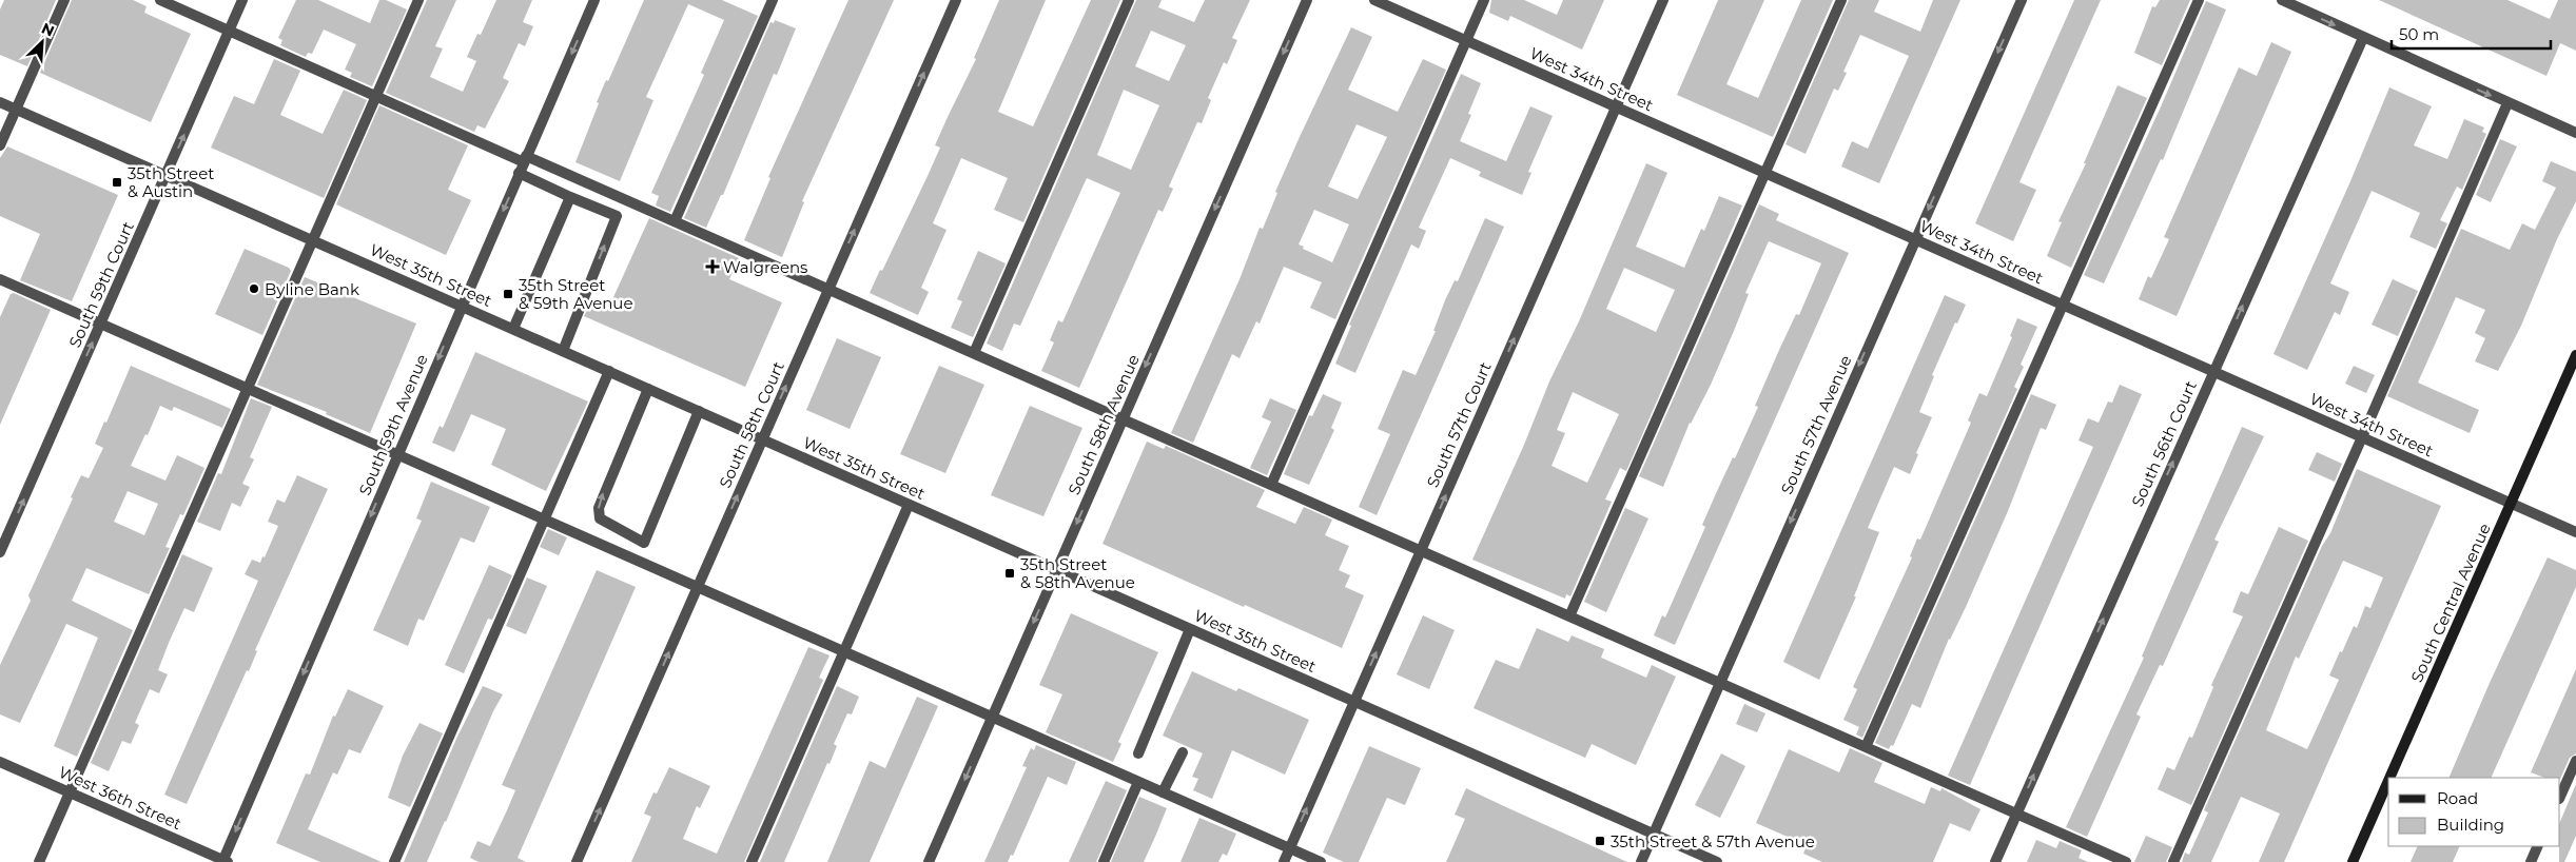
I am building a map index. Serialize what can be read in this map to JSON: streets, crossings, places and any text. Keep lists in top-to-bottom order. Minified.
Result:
{"streets":{"main road":["South Central Avenue"],"street":["West 34th Street","West 35th Street","South 59th Court","South 59th Avenue","South 58th Court","South 58th Avenue","South 57th Court","South 57th Avenue","South 56th Court","West 36th Street"]},"crossings":[["West 34th Street","South 57th Court"],["West 34th Street","South 57th Avenue"],["West 34th Street","South 56th Court"],["West 34th Street","South Central Avenue"],["West 35th Street","South 59th Court"],["West 35th Street","South 59th Avenue"],["West 35th Street","South 58th Court"],["West 35th Street","South 58th Avenue"],["West 35th Street","South 57th Court"],["West 35th Street","South 57th Avenue"],["South 59th Avenue","West 36th Street"]],"one_way":["South 59th Court","South 59th Avenue","South 58th Court","South 58th Avenue","South 57th Court","South 57th Avenue","South 56th Court"],"places":{"transit":["35th Street & Austin","35th Street & 59th Avenue","35th Street & 58th Avenue","35th Street & 57th Avenue"],"health":["Walgreens"],"other":["Byline Bank"]},"legend":["Road","Building"],"scale_bar":"50 m","north":"top right"}
